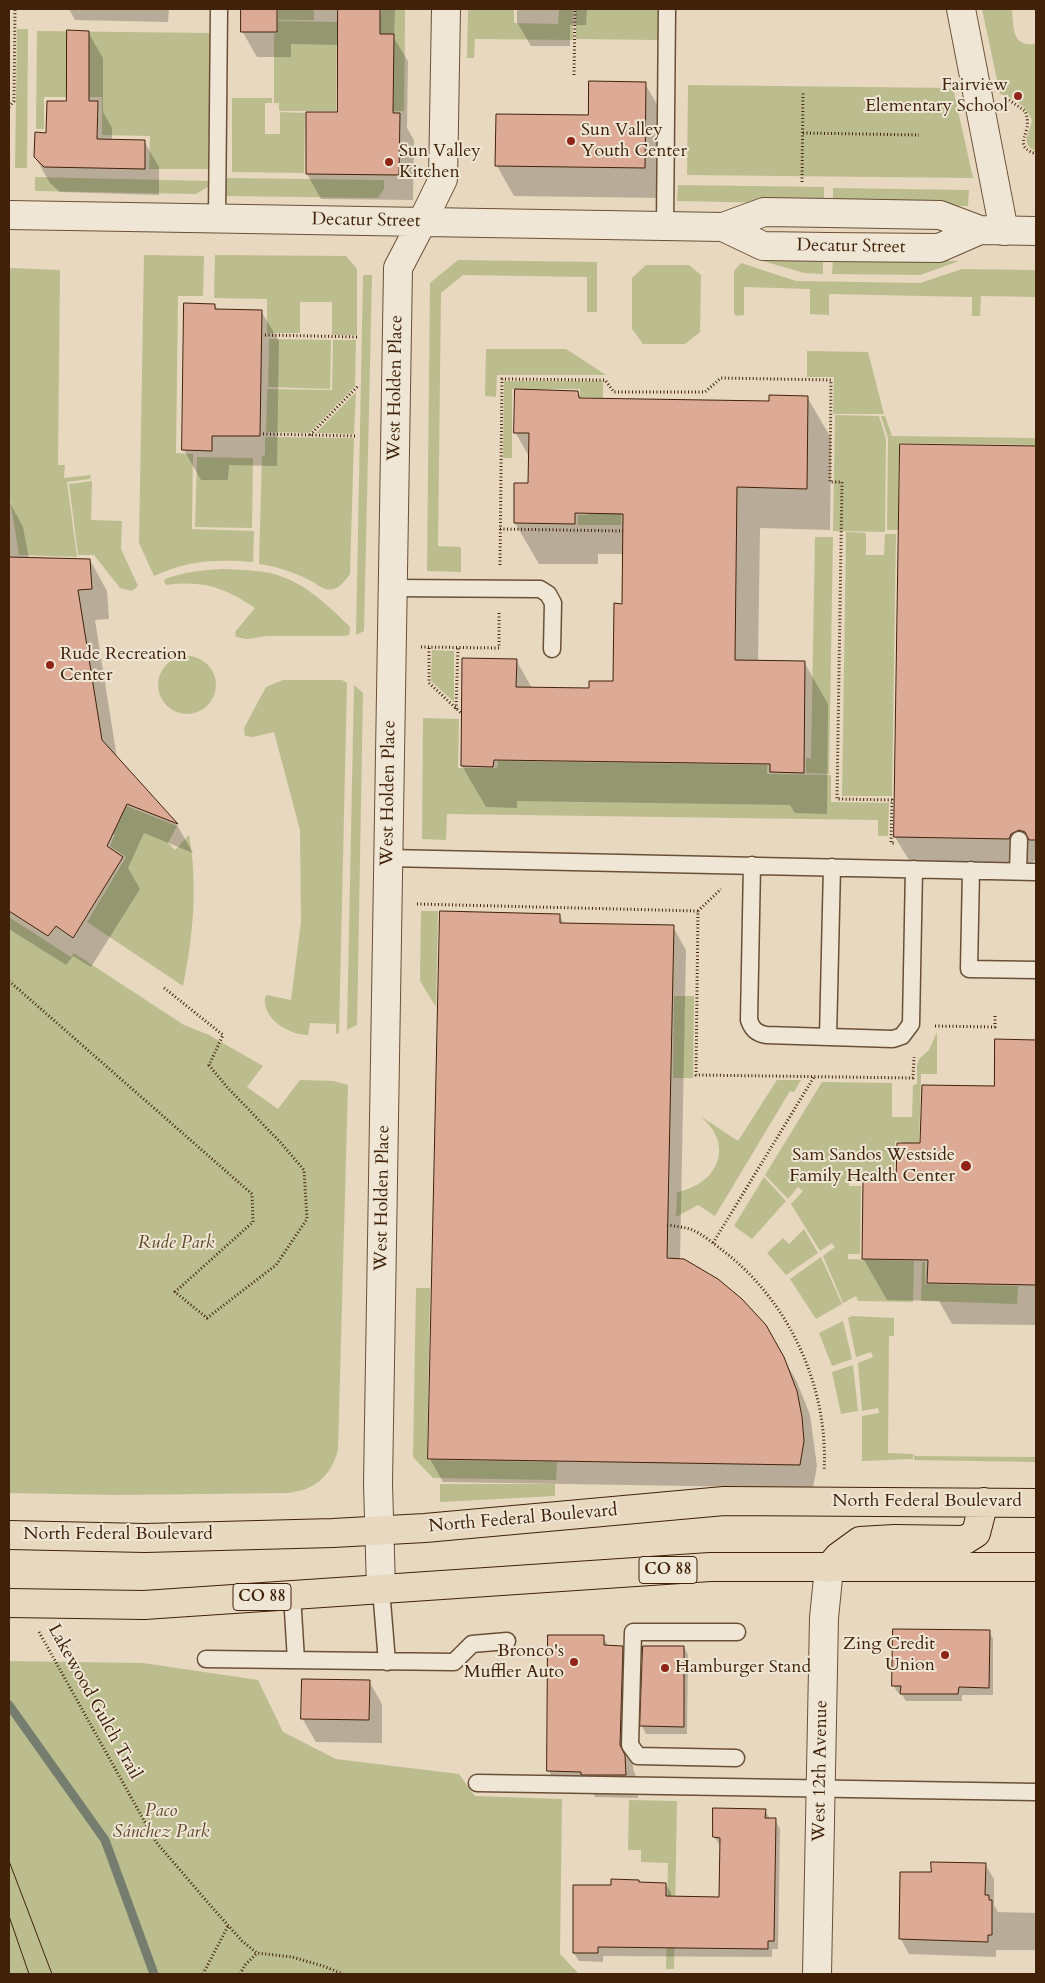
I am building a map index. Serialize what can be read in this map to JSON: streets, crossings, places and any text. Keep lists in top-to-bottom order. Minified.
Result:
{"streets":{"main road":["North Federal Boulevard","CO 88"],"street":["Decatur Street","West Holden Place","West 12th Avenue"],"path":["Lakewood Gulch Trail"]},"crossings":[["Decatur Street","West Holden Place"],["West Holden Place","North Federal Boulevard"],["West Holden Place","CO 88"],["CO 88","West 12th Avenue"]],"parks":["Rude Park","Paco Sánchez Park"],"places":["Fairview Elementary School","Sun Valley Youth Center","Sun Valley Kitchen","Rude Recreation Center","Sam Sandos Westside Family Health Center","Zing Credit Union","Bronco's Muffler Auto","Hamburger Stand"]}
